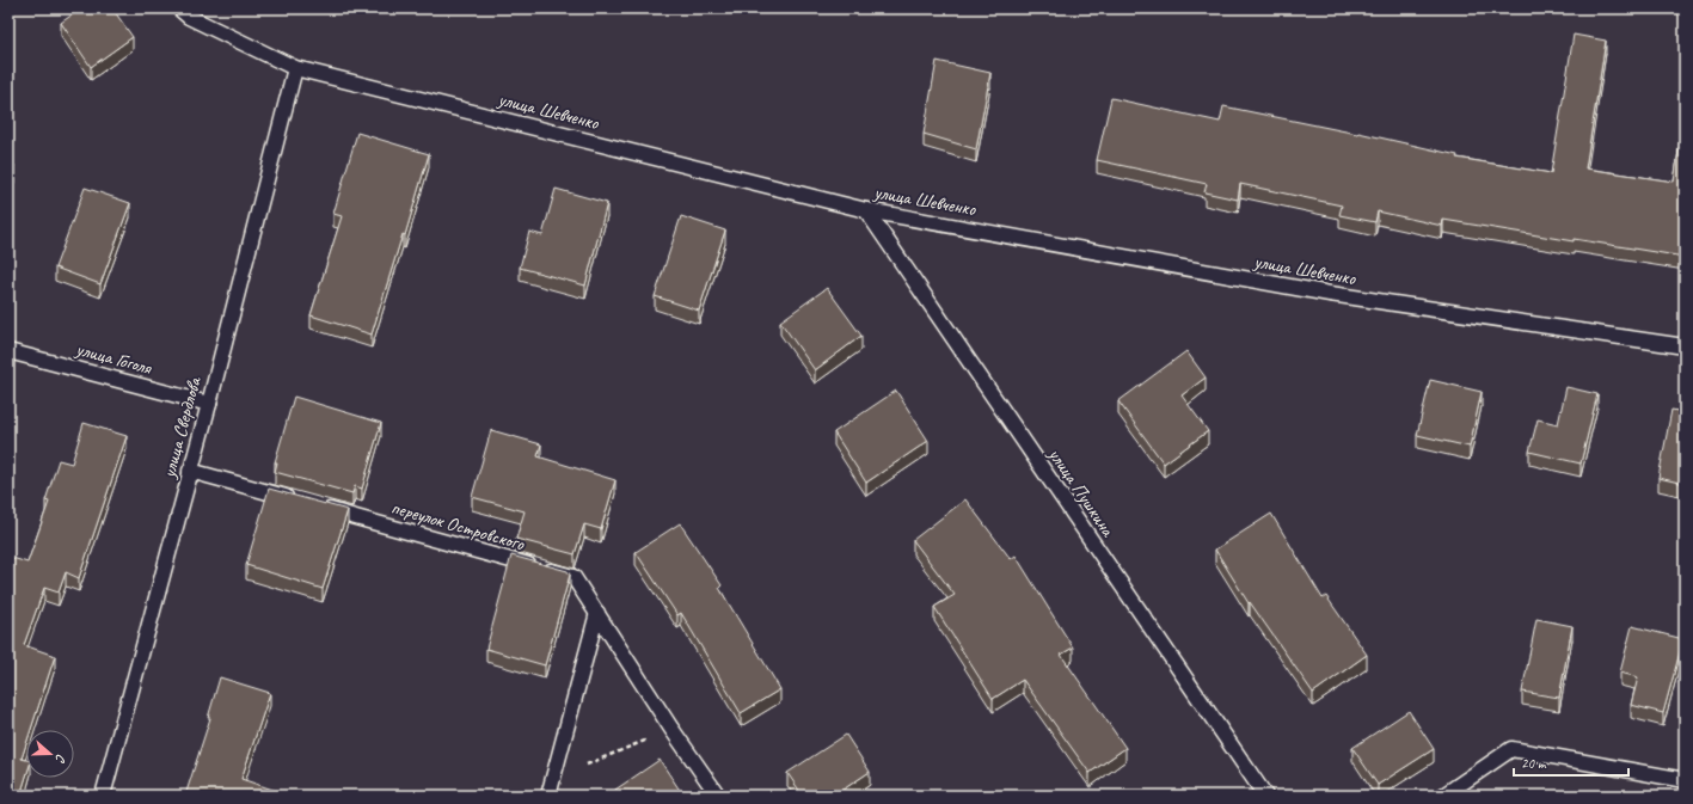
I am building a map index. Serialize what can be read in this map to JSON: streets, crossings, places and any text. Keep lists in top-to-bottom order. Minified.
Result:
{"streets":{"lane":["улица Шевченко","улица Гоголя","улица Свердлова","улица Пушкина","переулок Островского"]},"crossings":[["улица Шевченко","улица Свердлова"],["улица Шевченко","улица Пушкина"],["улица Гоголя","улица Свердлова"]],"scale_bar":"20 m","north":"right"}
